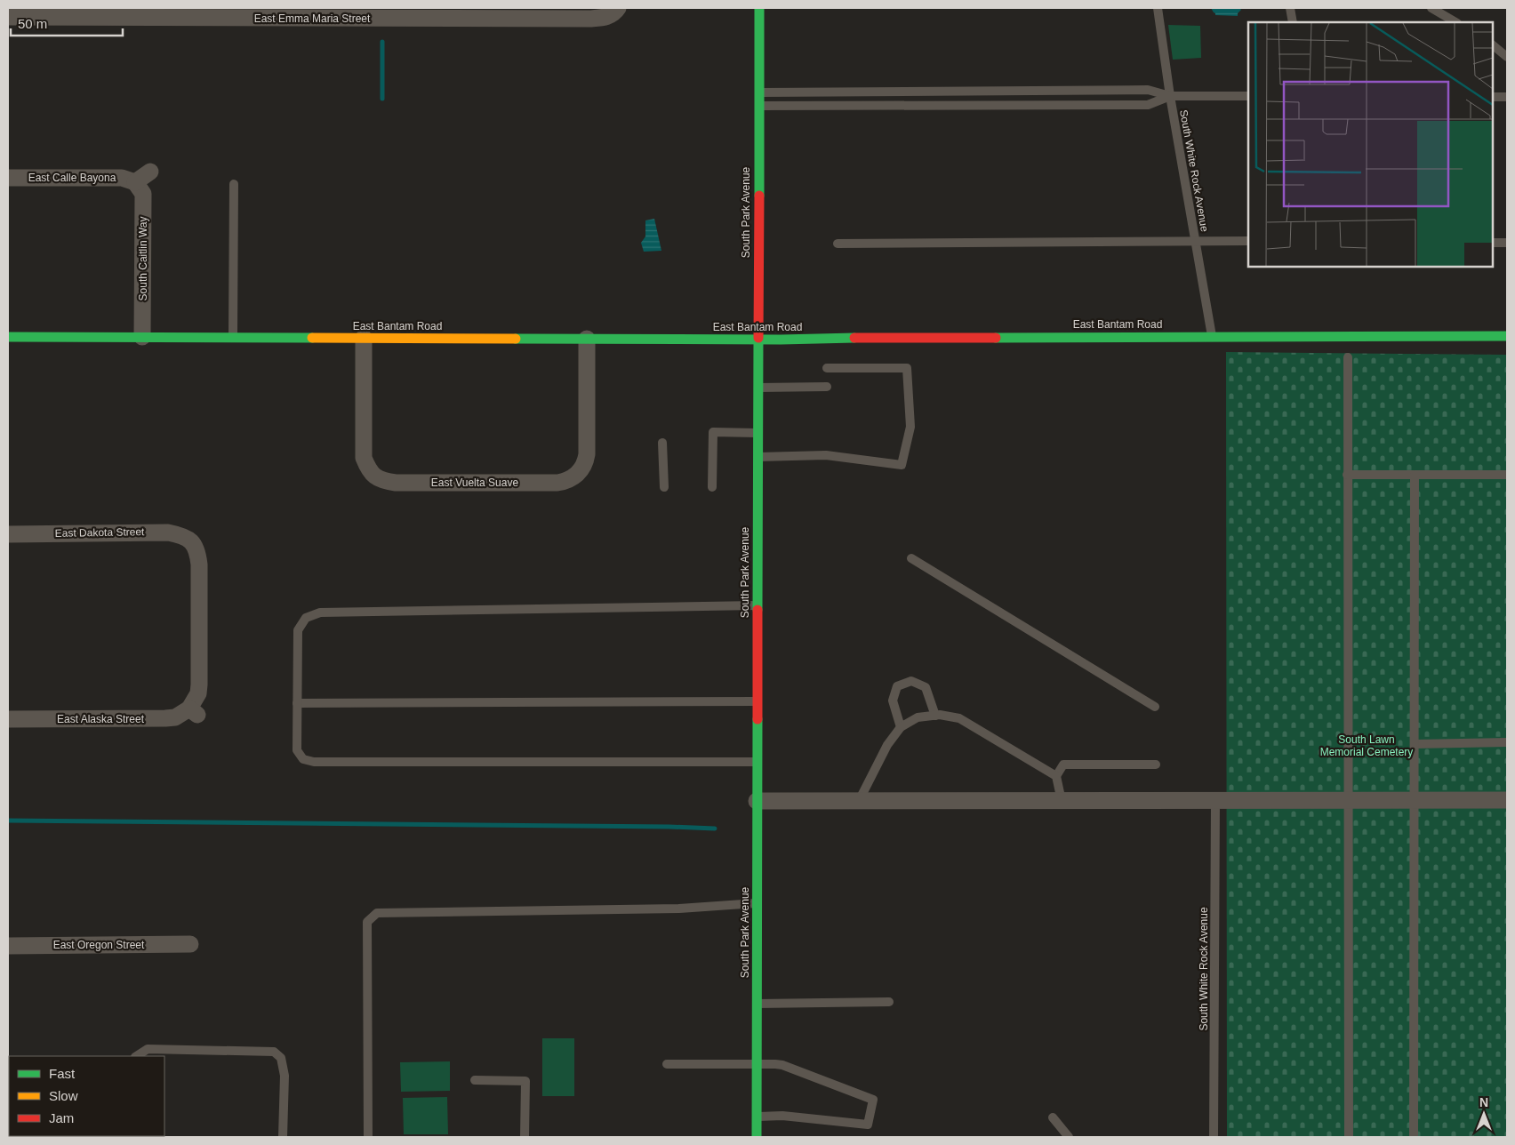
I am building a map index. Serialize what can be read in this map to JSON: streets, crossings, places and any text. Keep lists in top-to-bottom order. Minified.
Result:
{"streets":{"street":["East Emma Maria Street","East Calle Bayona","South Park Avenue","South Caitlin Way","East Bantam Road","East Vuelta Suave","East Dakota Street","East Alaska Street","East Oregon Street"],"lane":["South White Rock Avenue"]},"crossings":[["South White Rock Avenue","East Bantam Road"],["East Calle Bayona","South Caitlin Way"],["South Park Avenue","East Bantam Road"],["South Caitlin Way","East Bantam Road"],["East Bantam Road","East Vuelta Suave"],["East Dakota Street","East Alaska Street"]],"parks":["South Lawn Memorial Cemetery"],"legend":["Fast","Slow","Jam"],"scale_bar":"50 m","north":"top"}
